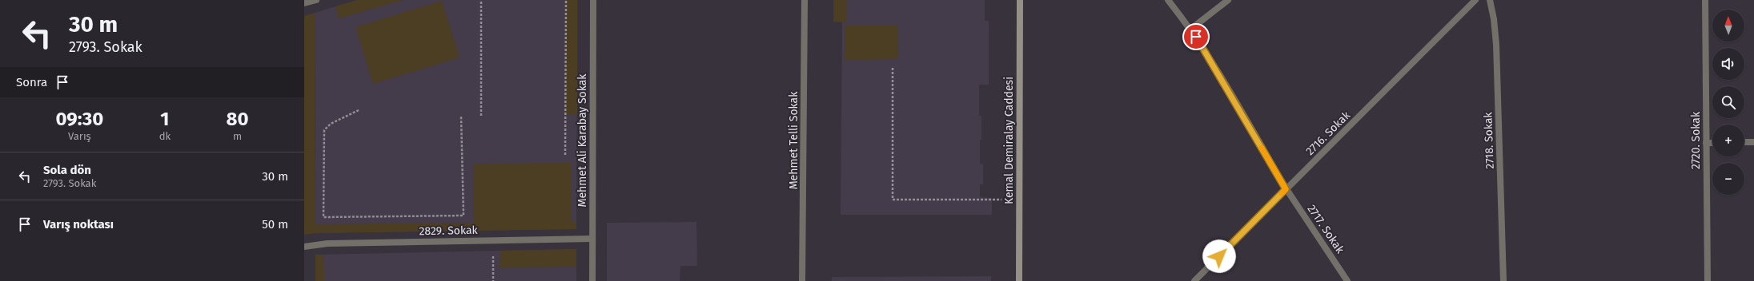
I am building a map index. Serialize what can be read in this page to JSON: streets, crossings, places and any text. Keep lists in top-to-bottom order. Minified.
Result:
{"streets":{"street":["2716. Sokak","Mehmet Ali Karabay Sokak","Mehmet Telli Sokak","Kemal Demiralay Caddesi","2718. Sokak","2720. Sokak","2717. Sokak","2829. Sokak"]},"crossings":[["2716. Sokak","2717. Sokak"],["Mehmet Ali Karabay Sokak","2829. Sokak"]],"north":"top","page":{"turn":["30 m","2793. Sokak"],"map_buttons":["+","−"],"then":"Sonra","eta":["09:30","Varış","1","dk","80","m"],"list":[{"name":"Sola dön","note":"2793. Sokak","value":"30 m"},{"name":"Varış noktası","value":"50 m"}]}}
